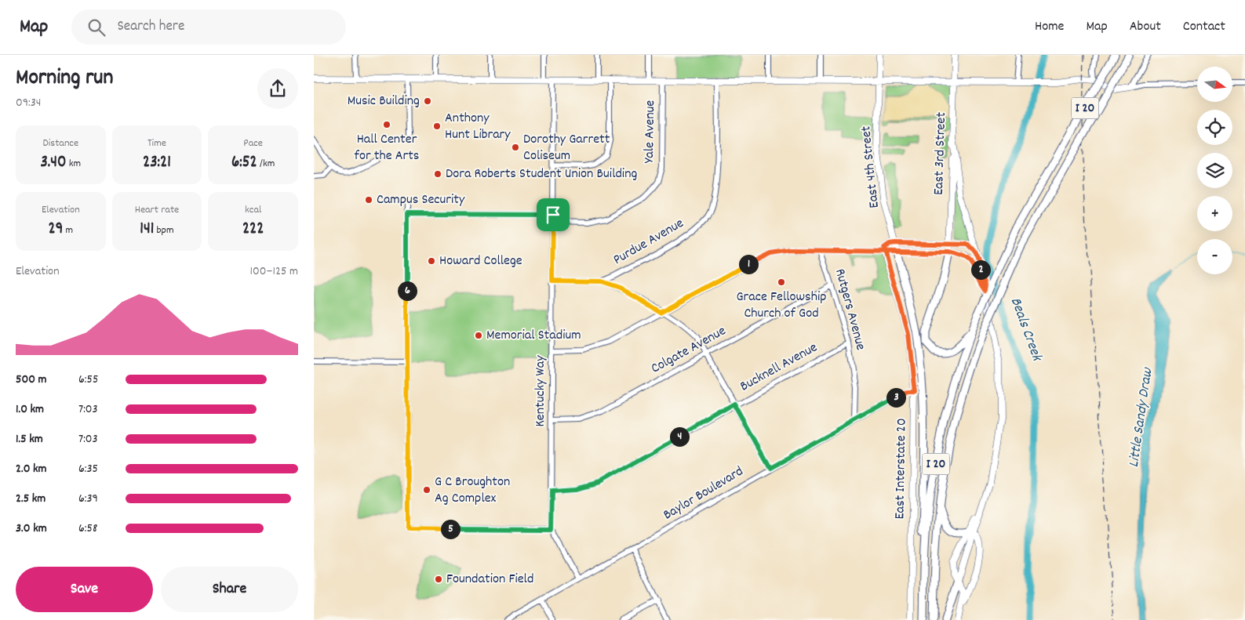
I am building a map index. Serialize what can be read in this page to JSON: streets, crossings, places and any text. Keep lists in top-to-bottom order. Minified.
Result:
{"streets":{"highway":["I 20"],"main road":["East 3rd Street","East 4th Street","East Interstate 20"],"street":["Yale Avenue","Purdue Avenue","Rutgers Avenue","Colgate Avenue","Bucknell Avenue","Kentucky Way","Baylor Boulevard"]},"crossings":[["Yale Avenue","Kentucky Way"],["Purdue Avenue","Kentucky Way"],["Rutgers Avenue","Colgate Avenue"],["Rutgers Avenue","Bucknell Avenue"],["Rutgers Avenue","Baylor Boulevard"],["Colgate Avenue","Kentucky Way"],["Bucknell Avenue","Kentucky Way"],["East Interstate 20","Baylor Boulevard"]],"water":["Beals Creek","Little Sandy Draw"],"places":["Music Building","Hall Center for the Arts","Anthony Hunt Library","Dorothy Garrett Coliseum","Dora Roberts Student Union Building","Campus Security","Howard College","Grace Fellowship Church of God","Memorial Stadium","G C Broughton Ag Complex","Foundation Field"],"north":"right","page":{"header":"Map","search":"Search here","nav":["Home","Map","About","Contact"],"heading":["Morning run","09:34"],"map_buttons":["+","−"],"stats":[["Distance","3.40 km"],["Time","23:21"],["Pace","6:52 /km"],["Elevation","29 m"],["Heart rate","141 bpm"],["kcal","222"]],"chart":["Elevation","100–125 m"],"pins":["1","2","6","3","4","5"],"list":[{"name":"500 m","note":"6:55"},{"name":"1.0 km","note":"7:03"},{"name":"1.5 km","note":"7:03"},{"name":"2.0 km","note":"6:35"},{"name":"2.5 km","note":"6:39"},{"name":"3.0 km","note":"6:58"}],"buttons":["Save","Share"]}}
